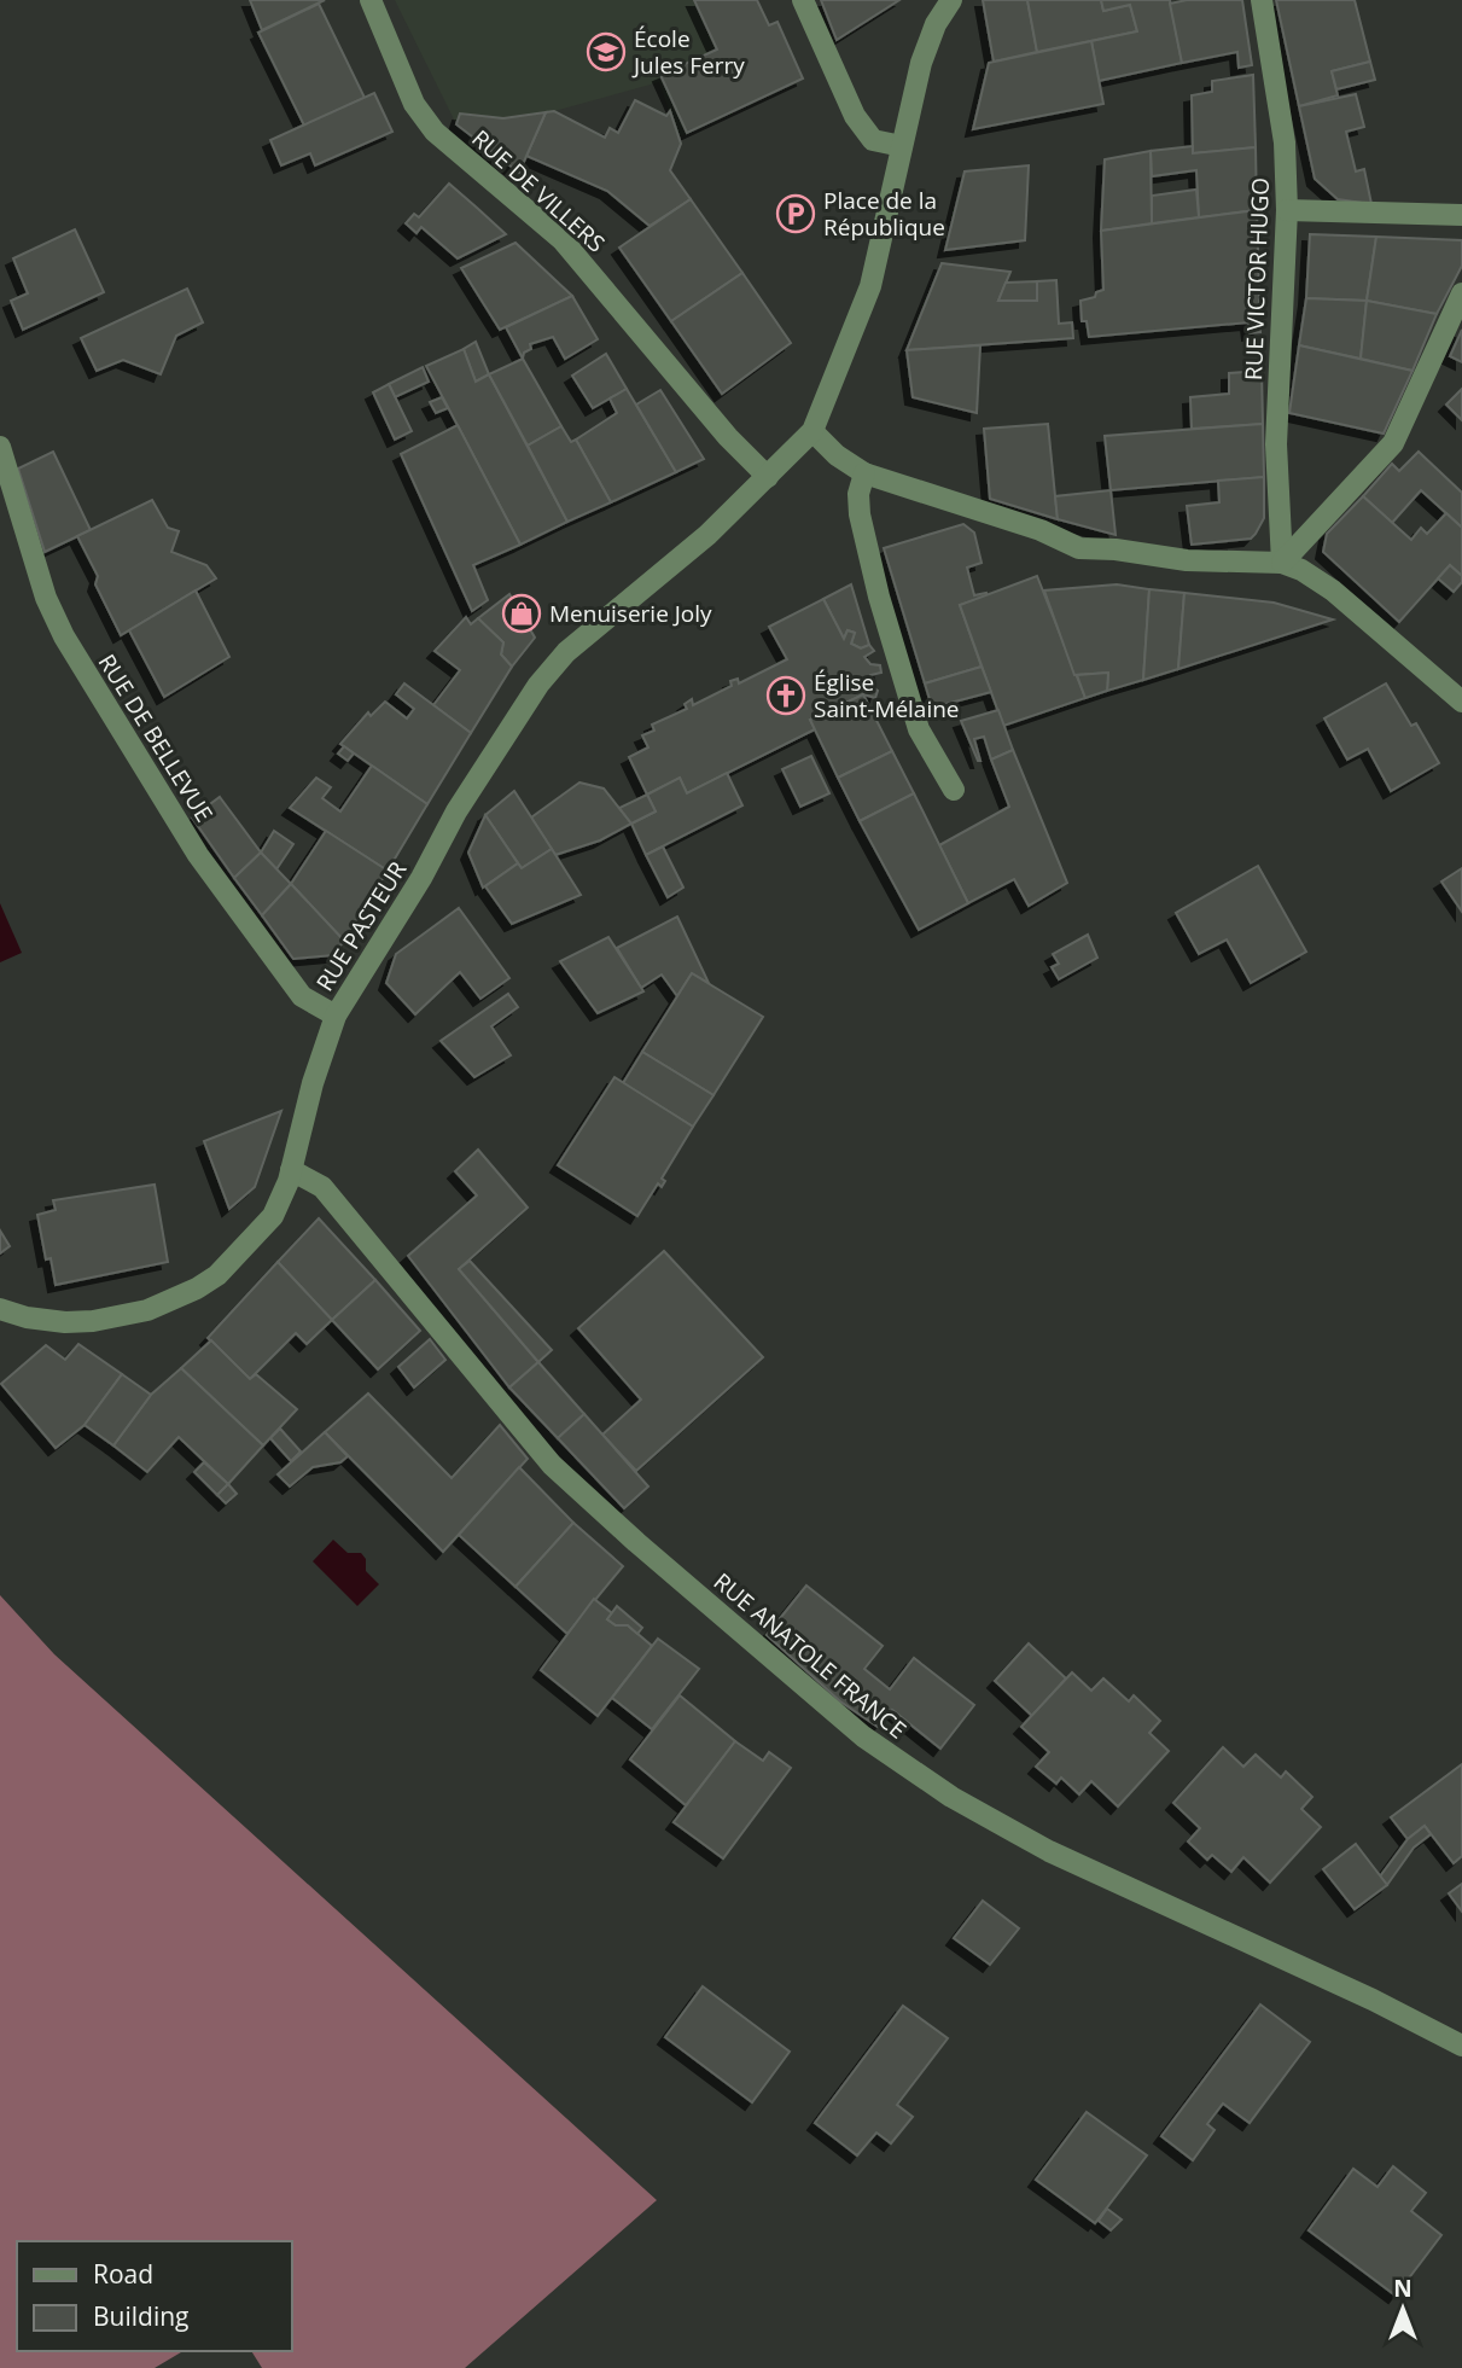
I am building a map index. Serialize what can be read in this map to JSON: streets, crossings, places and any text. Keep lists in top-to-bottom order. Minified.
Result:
{"streets":{"street":["RUE DE VILLERS","RUE VICTOR HUGO","RUE DE BELLEVUE","RUE PASTEUR","RUE ANATOLE FRANCE"]},"crossings":[["RUE DE VILLERS","RUE PASTEUR"],["RUE DE BELLEVUE","RUE PASTEUR"],["RUE PASTEUR","RUE ANATOLE FRANCE"]],"places":{"school or university":["École Jules Ferry"],"parking":["Place de la République"],"shop":["Menuiserie Joly"],"church":["Église Saint-Mélaine"]},"legend":["Road","Building"],"north":"top"}
